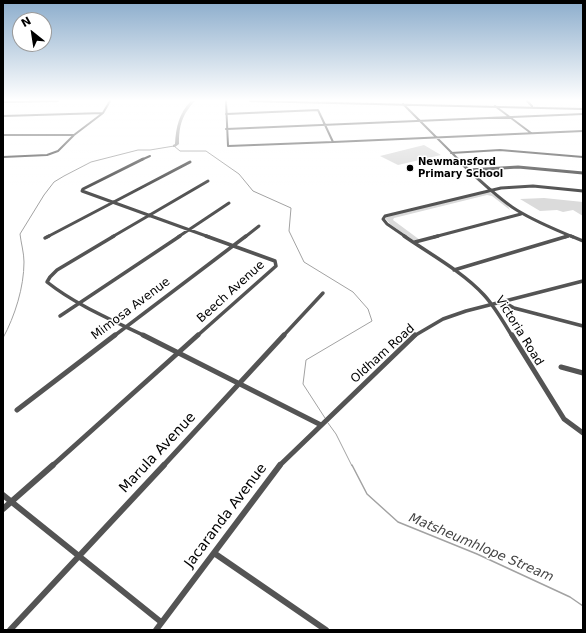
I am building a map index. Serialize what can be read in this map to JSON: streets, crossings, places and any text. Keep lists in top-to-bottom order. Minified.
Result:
{"streets":{"street":["Beech Avenue","Mimosa Avenue","Victoria Road","Oldham Road","Marula Avenue","Jacaranda Avenue"]},"crossings":[["Beech Avenue","Mimosa Avenue"],["Victoria Road","Oldham Road"],["Oldham Road","Jacaranda Avenue"]],"water":["Matsheumhlope Stream"],"places":["Newmansford Primary School"],"north":"top left"}
